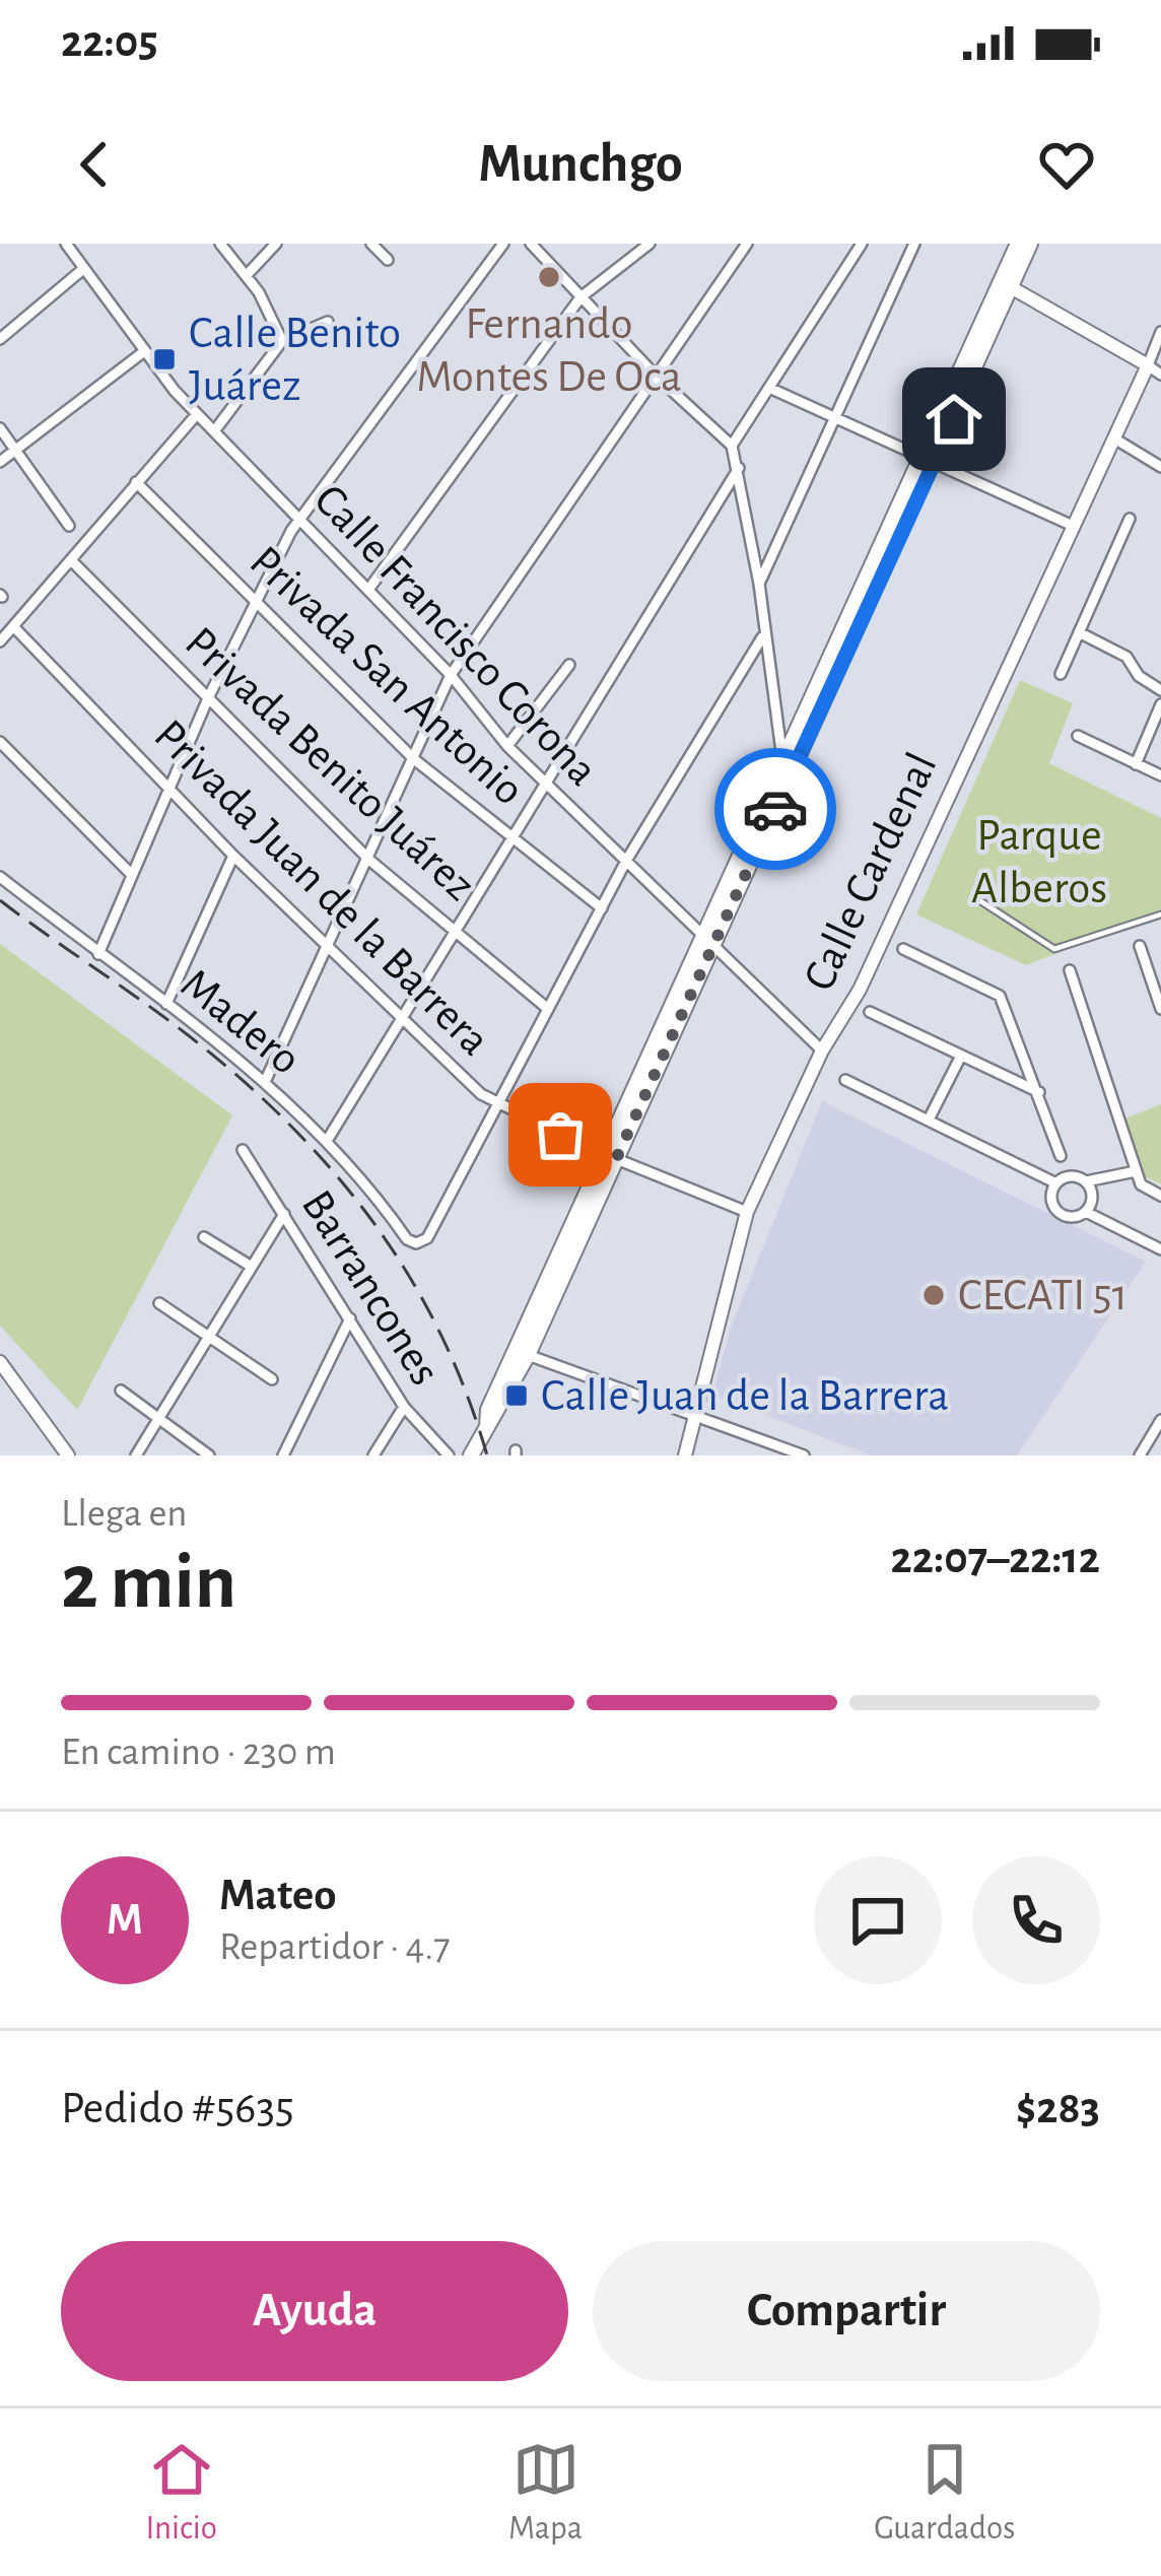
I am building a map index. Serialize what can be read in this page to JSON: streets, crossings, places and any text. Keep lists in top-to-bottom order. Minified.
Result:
{"streets":{"street":["Calle Francisco Corona","Privada San Antonio","Privada Benito Juárez","Calle Cardenal","Privada Juan de la Barrera","Madero","Barrancones"]},"crossings":[["Calle Francisco Corona","Calle Cardenal"],["Calle Cardenal","Privada Juan de la Barrera"],["Privada Juan de la Barrera","Madero"]],"parks":["Parque Alberos"],"places":{"other":["Fernando Montes De Oca","CECATI 51"],"transit":["Calle Benito Juárez","Calle Juan de la Barrera"]},"page":{"status":"22:05","header":"Munchgo","heading":["2 min","Llega en","22:07–22:12"],"panel":["Mateo","Repartidor · 4.7","Pedido #5635","$283"],"bar":"En camino · 230 m","round":"M","buttons":["Ayuda","Compartir"],"tabs":["Inicio","Mapa","Guardados"]}}
